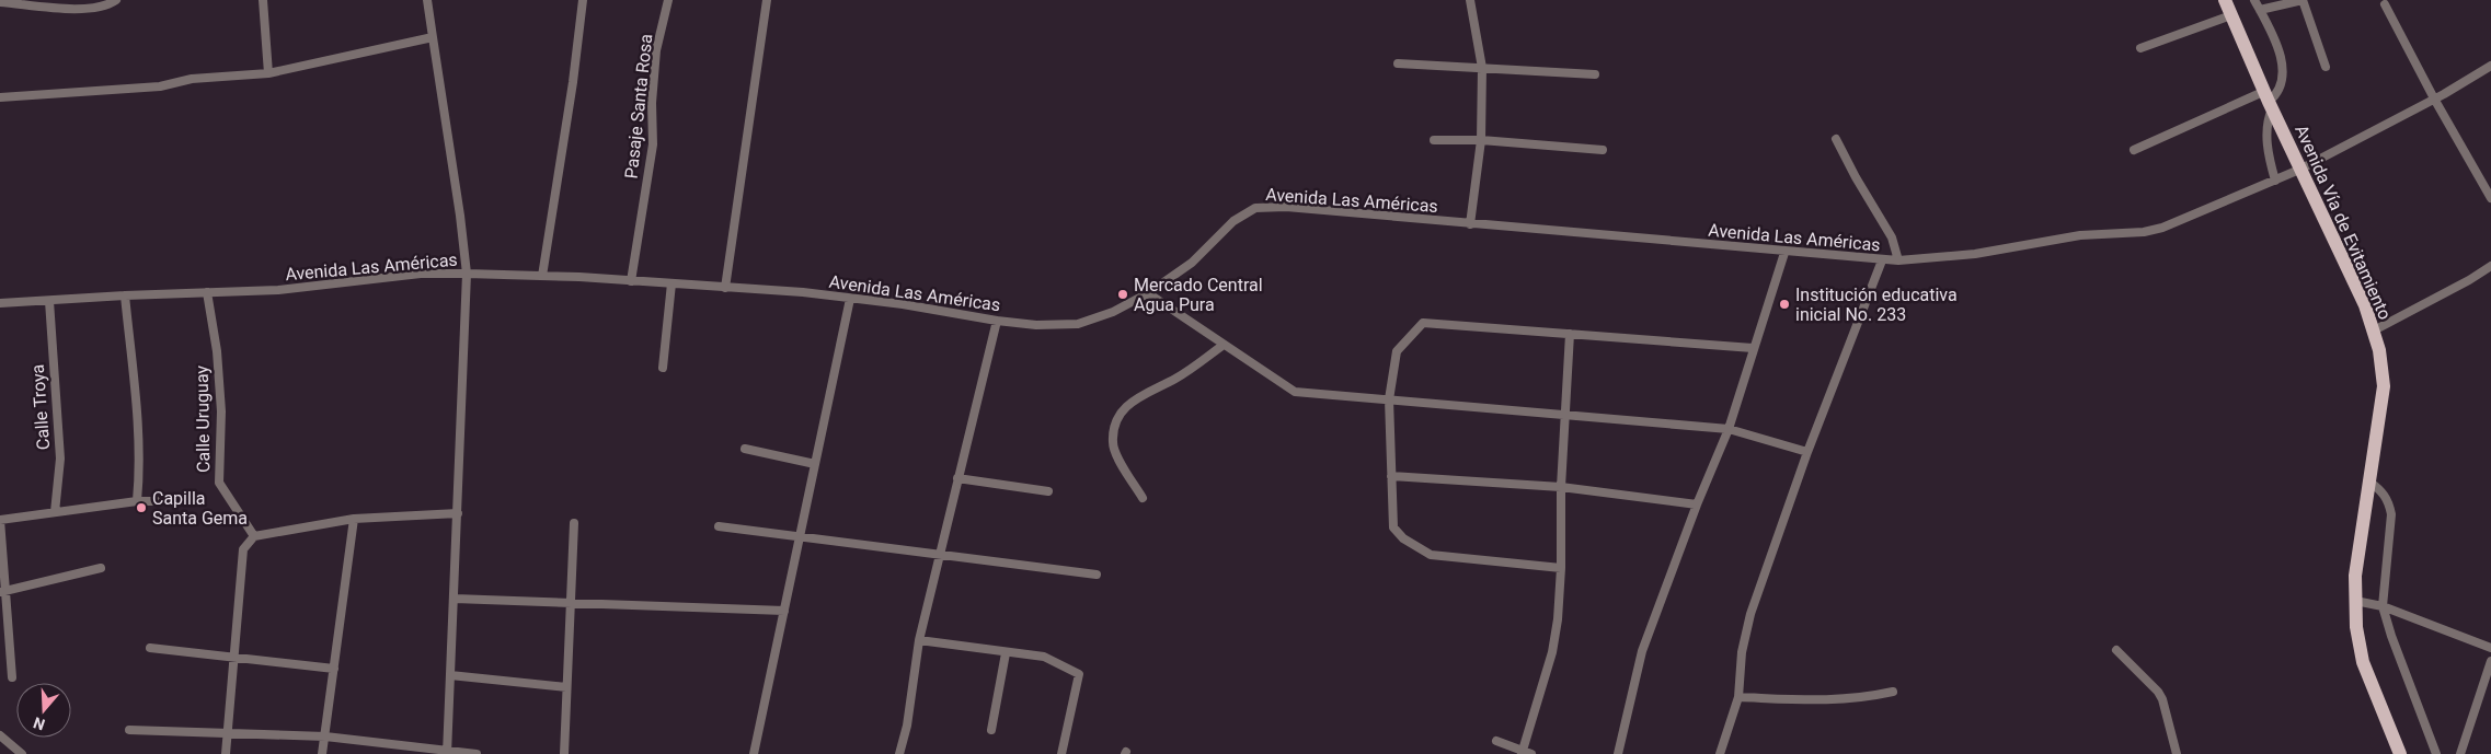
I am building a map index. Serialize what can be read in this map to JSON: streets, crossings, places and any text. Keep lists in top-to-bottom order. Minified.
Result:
{"streets":{"main road":["Avenida Vía de Evitamiento"],"street":["Pasaje Santa Rosa","Avenida Las Américas","Calle Troya","Calle Uruguay"]},"crossings":[["Pasaje Santa Rosa","Avenida Las Américas"],["Avenida Las Américas","Avenida Vía de Evitamiento"],["Avenida Las Américas","Calle Troya"],["Avenida Las Américas","Calle Uruguay"]],"places":["Mercado Central Agua Pura","Institución educativa inicial No. 233","Capilla Santa Gema"],"north":"bottom"}
